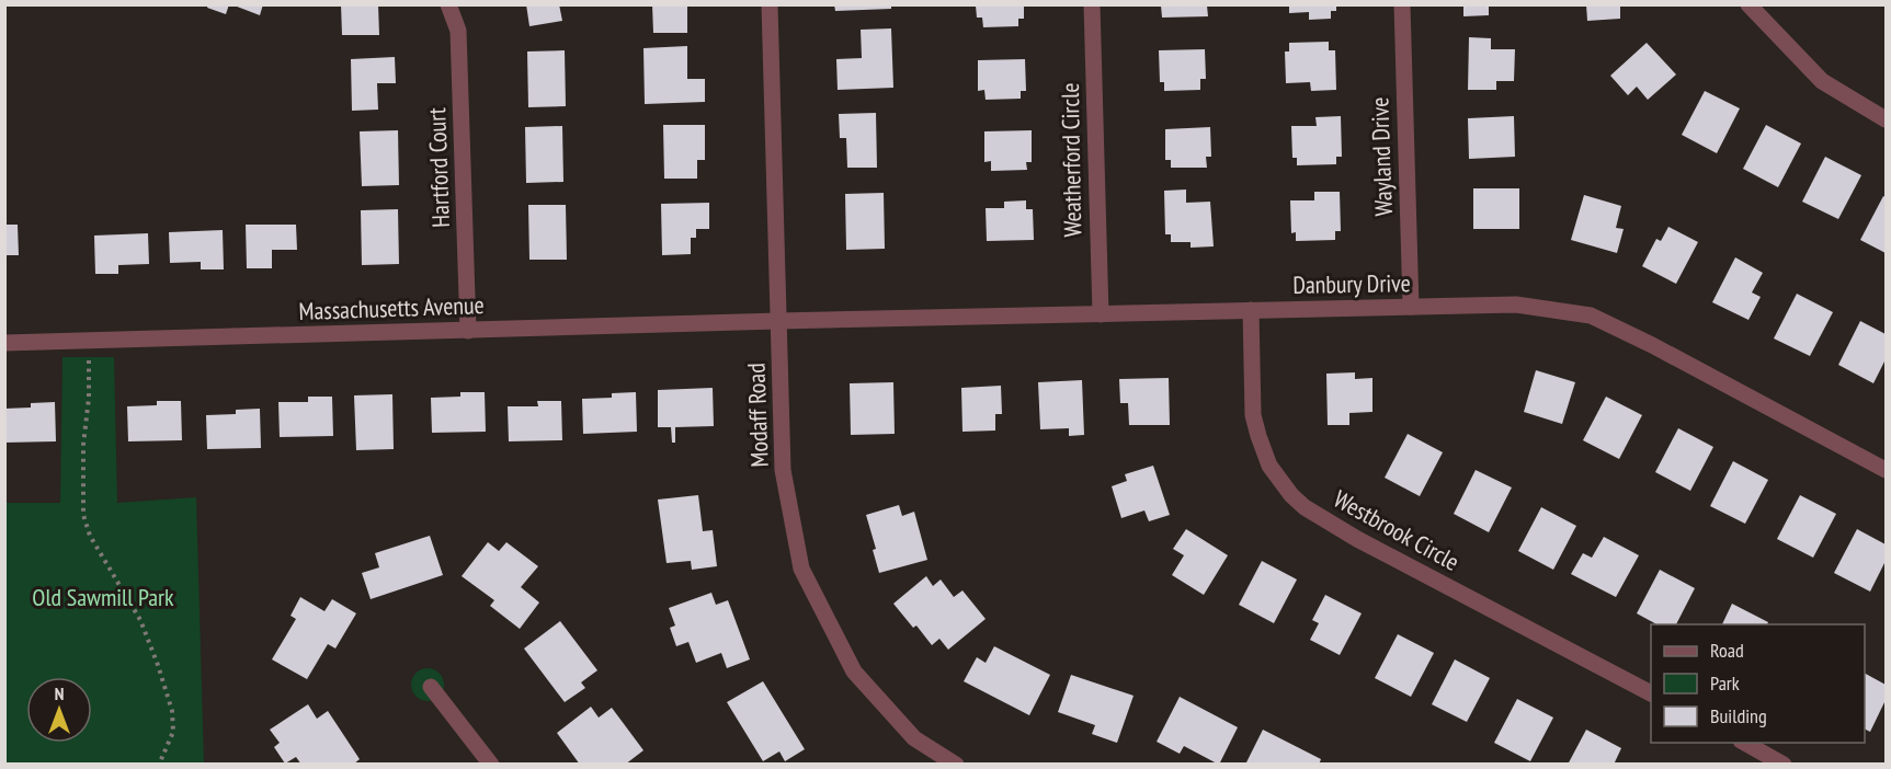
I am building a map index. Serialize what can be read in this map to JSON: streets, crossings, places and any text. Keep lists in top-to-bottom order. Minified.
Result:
{"streets":{"street":["Wayland Drive","Weatherford Circle","Hartford Court","Danbury Drive","Massachusetts Avenue","Modaff Road","Westbrook Circle"]},"crossings":[["Wayland Drive","Danbury Drive"],["Weatherford Circle","Danbury Drive"],["Hartford Court","Massachusetts Avenue"],["Danbury Drive","Massachusetts Avenue"],["Danbury Drive","Modaff Road"],["Danbury Drive","Westbrook Circle"],["Massachusetts Avenue","Modaff Road"]],"parks":["Old Sawmill Park"],"legend":["Road","Park","Building"],"north":"top"}
